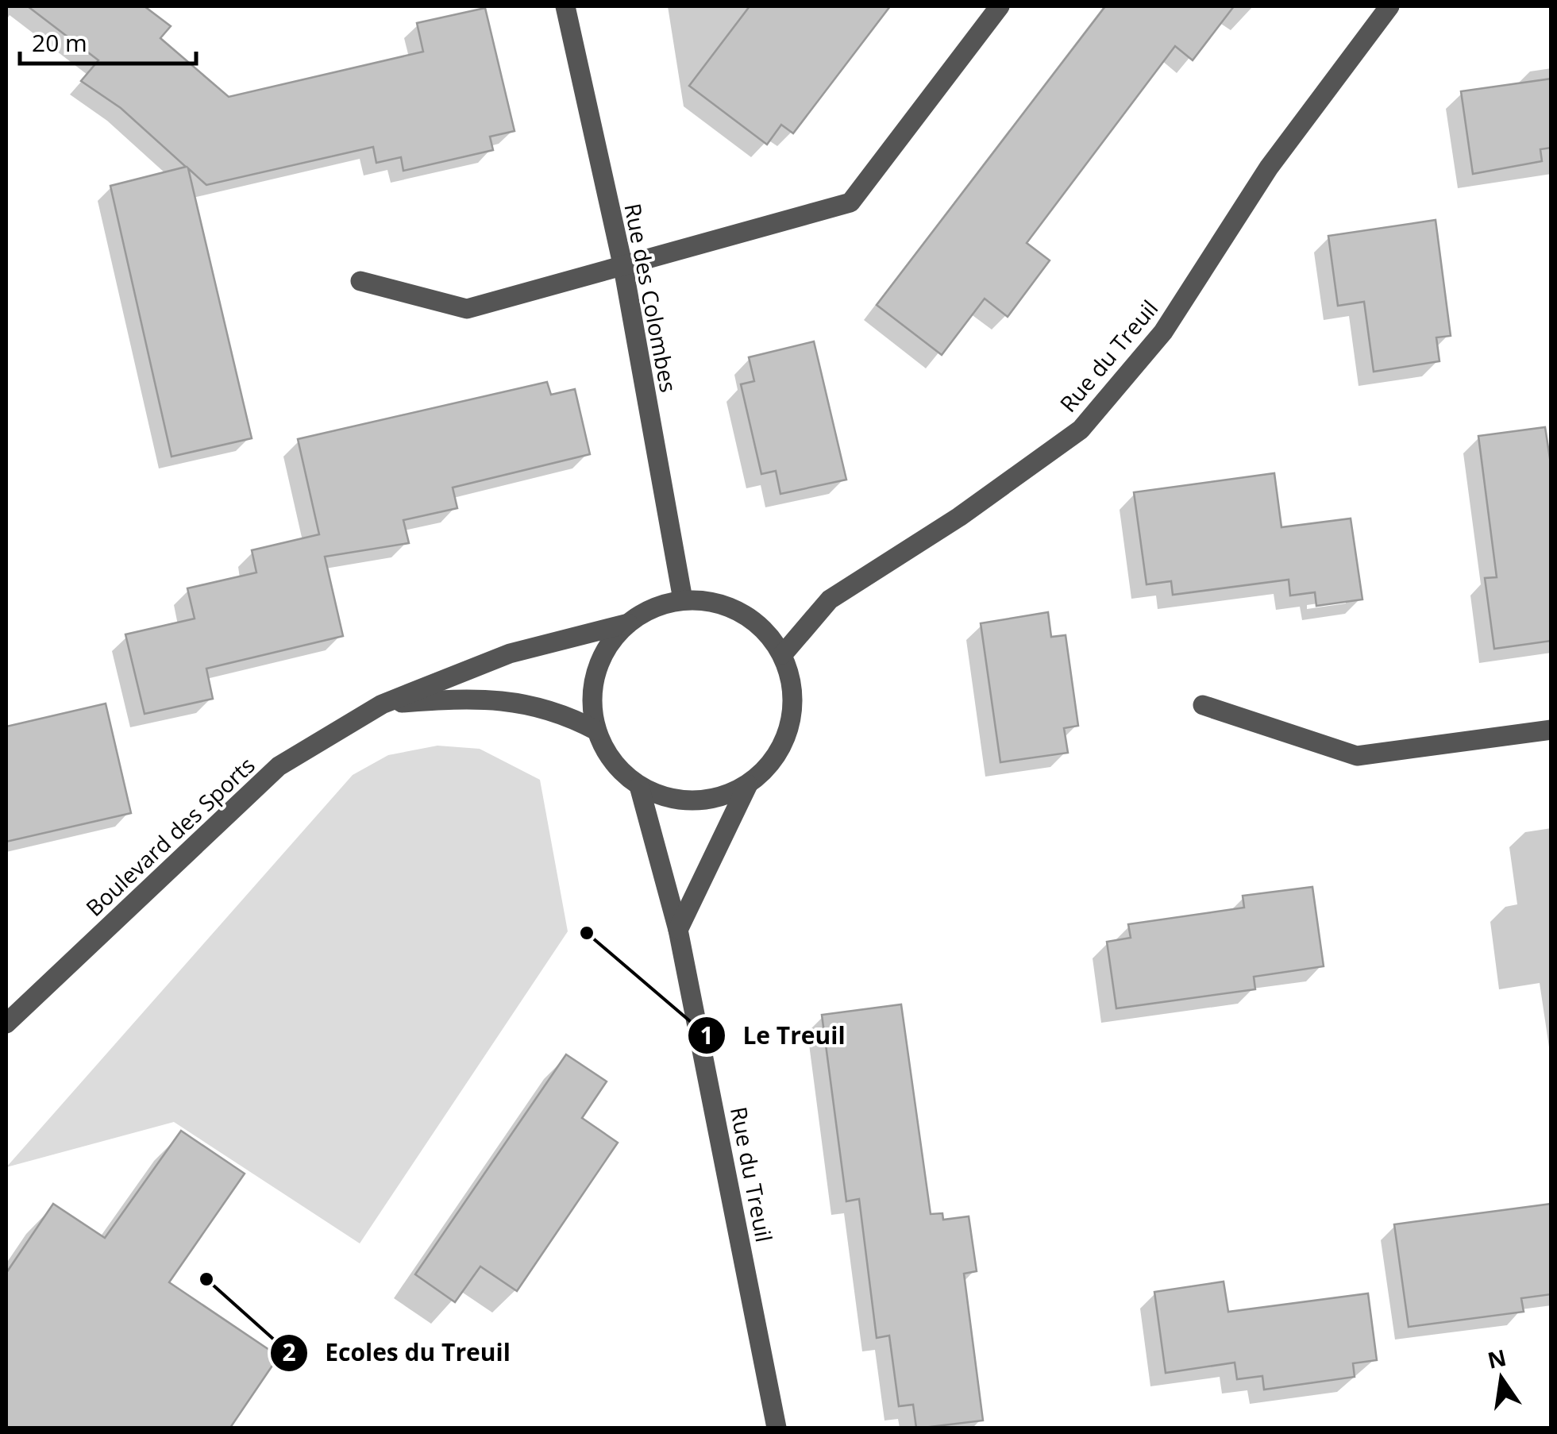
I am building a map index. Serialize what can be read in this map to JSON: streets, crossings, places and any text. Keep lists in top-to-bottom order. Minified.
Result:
{"streets":{"street":["Rue des Colombes","Rue du Treuil","Boulevard des Sports"]},"crossings":[["Rue des Colombes","Rue du Treuil"],["Rue des Colombes","Boulevard des Sports"],["Rue du Treuil","Boulevard des Sports"]],"places":["Le Treuil","Ecoles du Treuil"],"scale_bar":"20 m","north":"top"}
